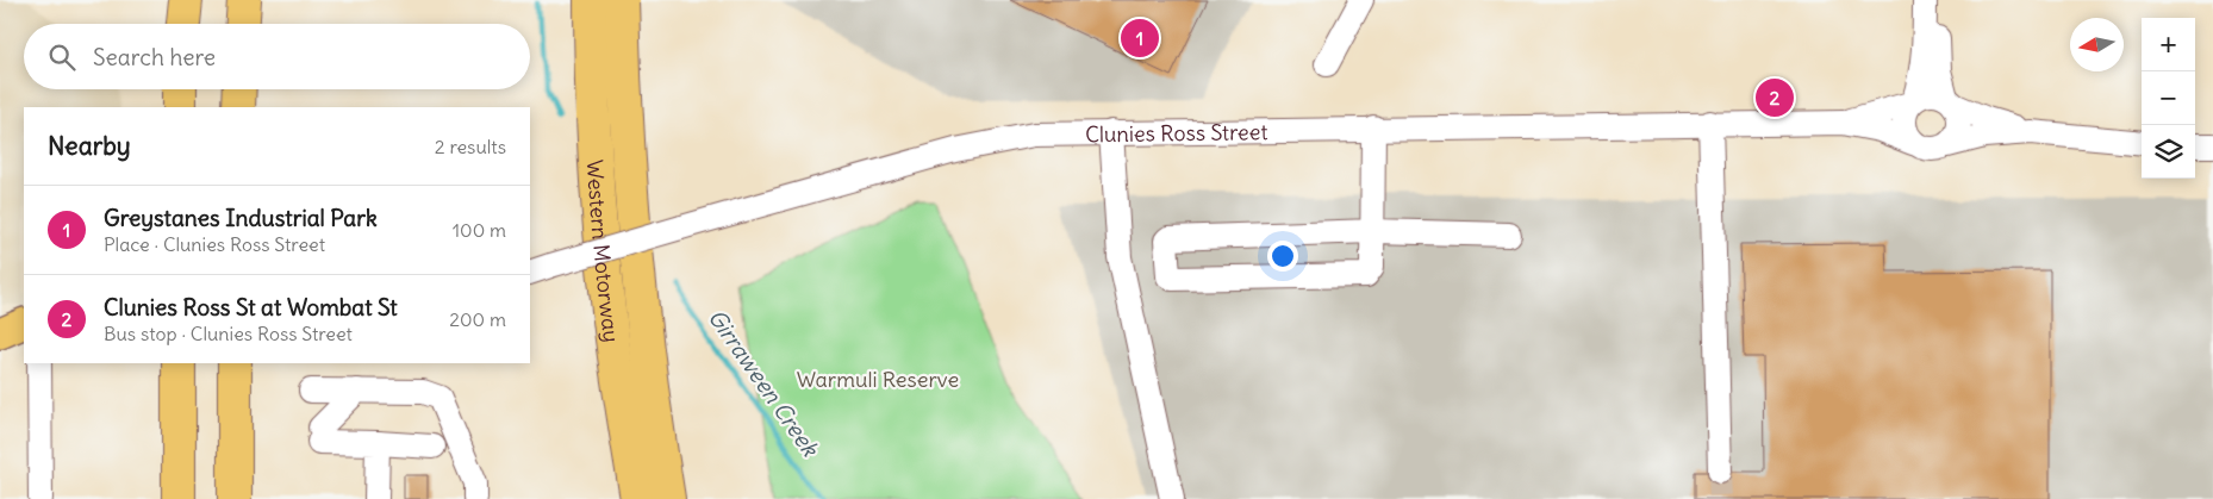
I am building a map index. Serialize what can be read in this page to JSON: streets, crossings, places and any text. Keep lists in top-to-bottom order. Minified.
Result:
{"streets":{"highway":["Western Motorway"],"street":["Clunies Ross Street"]},"water":["Girraween Creek"],"parks":["Warmuli Reserve"],"north":"left","page":{"pins":["1","2"],"map_buttons":["+","−"],"search":"Search here","heading":["Nearby","2 results"],"list":[{"mark":"1","name":"Greystanes Industrial Park","note":"Place · Clunies Ross Street","value":"100 m"},{"mark":"2","name":"Clunies Ross St at Wombat St","note":"Bus stop · Clunies Ross Street","value":"200 m"}]}}
